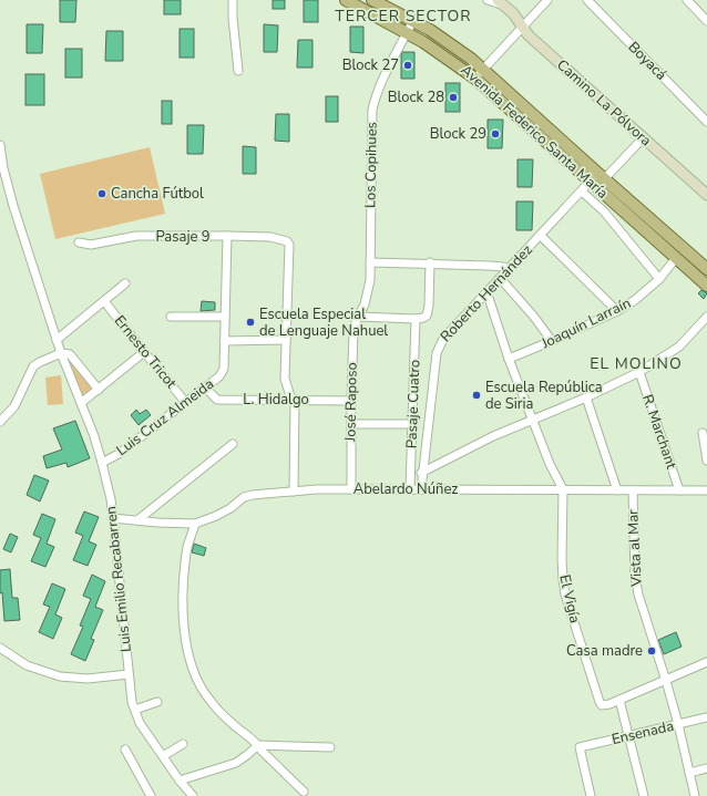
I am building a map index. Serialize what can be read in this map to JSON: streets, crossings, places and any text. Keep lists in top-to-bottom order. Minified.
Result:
{"streets":{"main road":["Avenida Federico Santa María"],"street":["Boyacá","Camino La Pólvora","Los Copihues","Pasaje 9","Roberto Hernández","Joaquín Larraín","Ernesto Tricot","L. Hidalgo","José Raposo","Pasaje Cuatro","Luis Cruz Almeida","R. Marchant","Abelardo Núñez","Vista al Mar","Luis Emilio Recabarren","El Vigía","Ensenada"]},"crossings":[["Camino La Pólvora","Roberto Hernández"],["Avenida Federico Santa María","Los Copihues"],["Avenida Federico Santa María","Roberto Hernández"],["Avenida Federico Santa María","Joaquín Larraín"],["Los Copihues","José Raposo"],["Pasaje 9","Luis Cruz Almeida"],["Roberto Hernández","Abelardo Núñez"],["Ernesto Tricot","Luis Cruz Almeida"],["L. Hidalgo","José Raposo"],["L. Hidalgo","Luis Cruz Almeida"],["José Raposo","Abelardo Núñez"],["Pasaje Cuatro","Abelardo Núñez"],["Luis Cruz Almeida","Luis Emilio Recabarren"],["R. Marchant","Abelardo Núñez"],["Abelardo Núñez","Vista al Mar"],["Abelardo Núñez","Luis Emilio Recabarren"],["Abelardo Núñez","El Vigía"],["Vista al Mar","Ensenada"]],"districts":["TERCER SECTOR","EL MOLINO"],"places":["Block 27","Block 28","Block 29","Cancha Fútbol","Escuela Especial de Lenguaje Nahuel","Escuela República de Siria","Casa madre"]}
